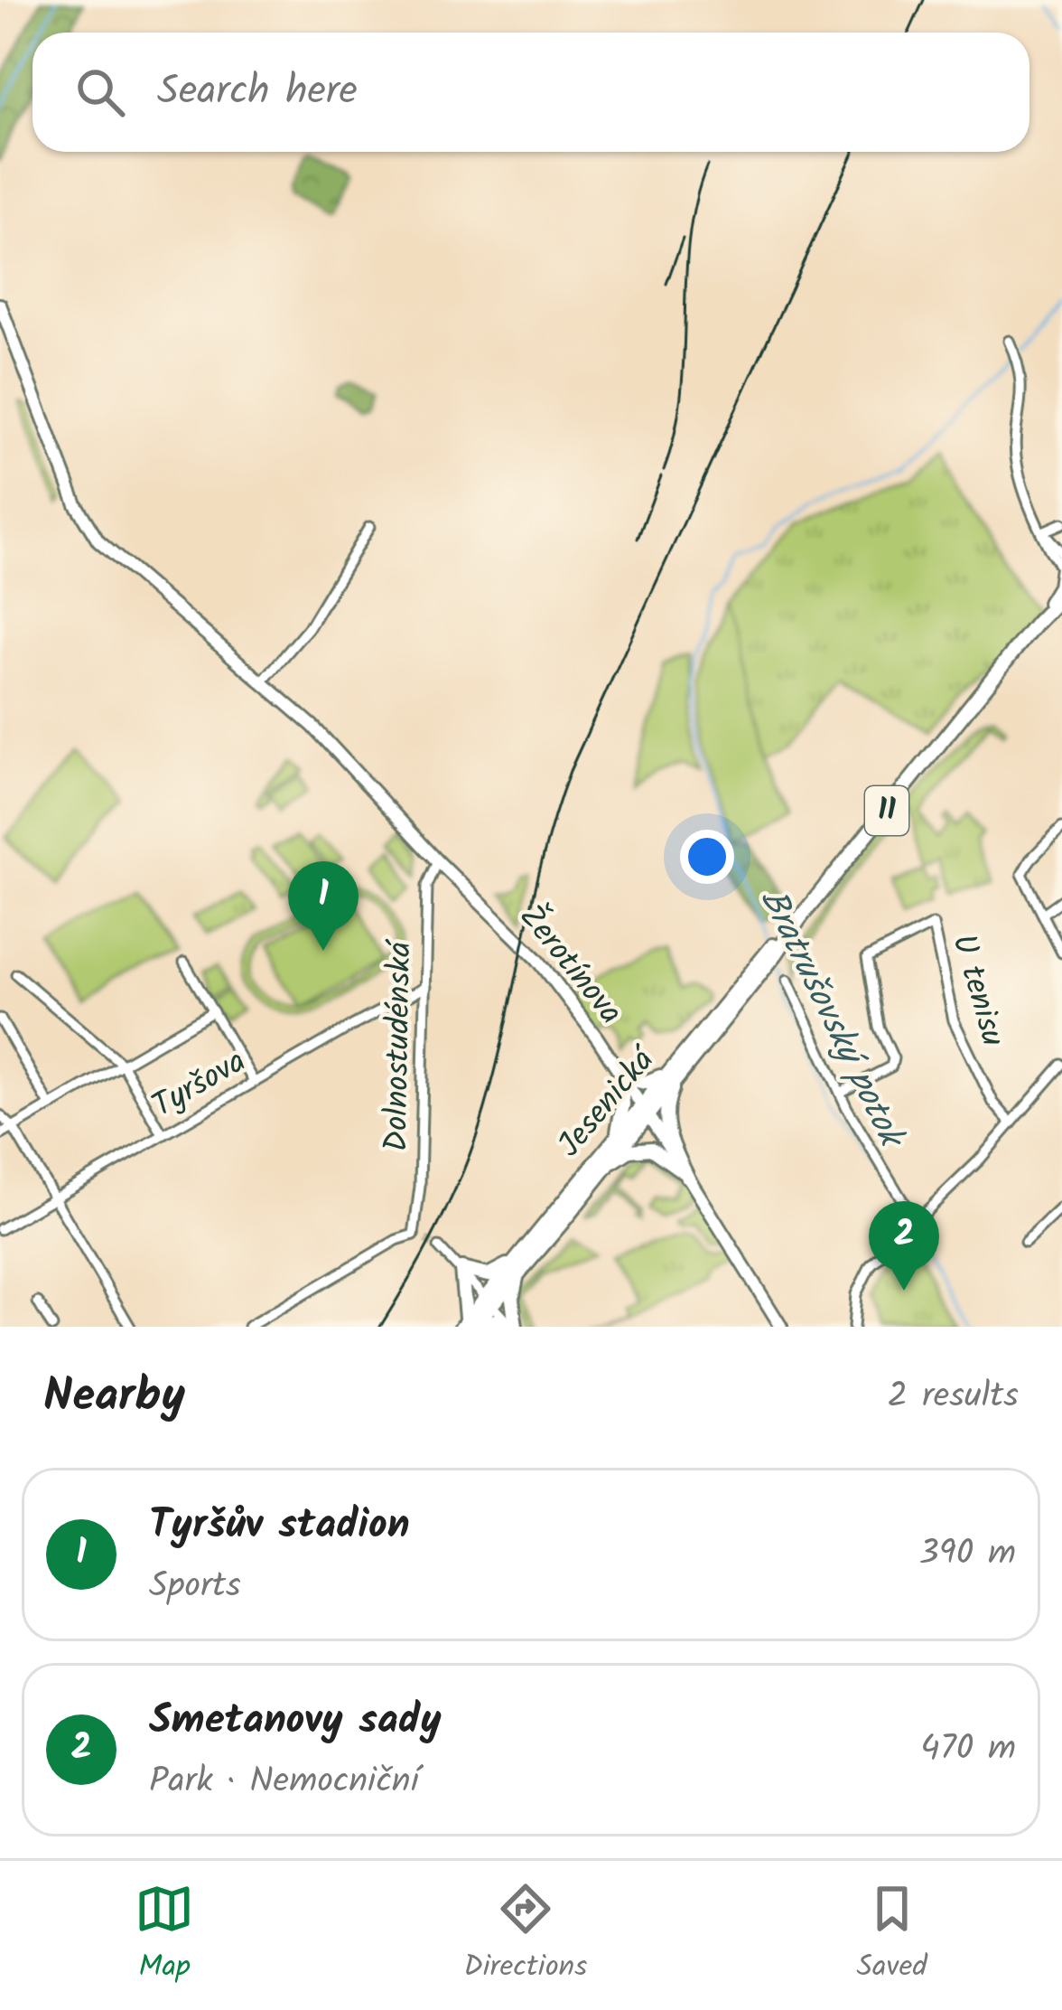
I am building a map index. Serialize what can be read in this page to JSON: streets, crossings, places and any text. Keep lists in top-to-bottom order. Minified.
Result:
{"streets":{"main road":["11","Jesenická"],"street":["Žerotínova","U tenisu","Dolnostudénská","Tyršova"]},"crossings":[["Žerotínova","Dolnostudénská"],["Žerotínova","Jesenická"],["Dolnostudénská","Tyršova"]],"water":["Bratrušovský potok"],"page":{"search":"Search here","pins":["1","2"],"heading":["Nearby","2 results"],"list":[{"mark":"1","name":"Tyršův stadion","note":"Sports","value":"390 m"},{"mark":"2","name":"Smetanovy sady","note":"Park · Nemocniční","value":"470 m"}],"nav":["Map","Directions","Saved"]}}
